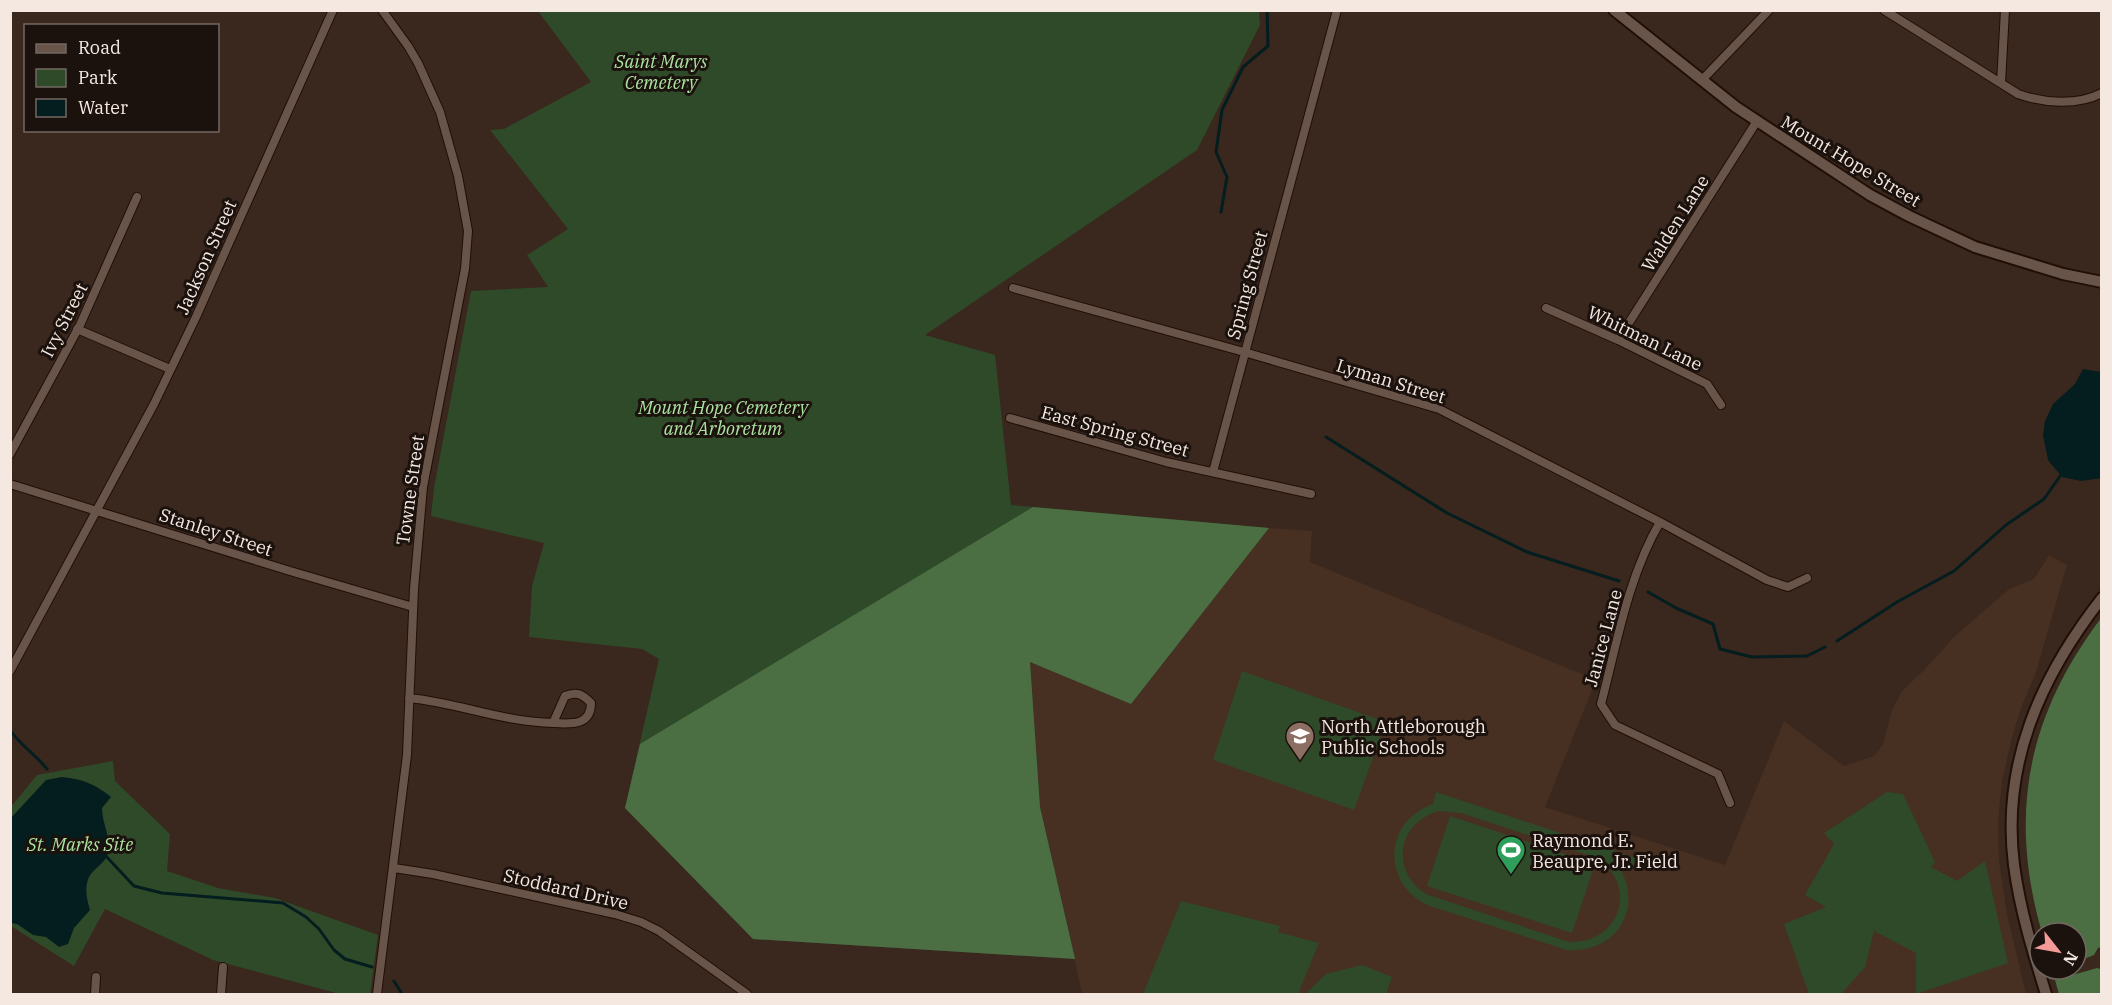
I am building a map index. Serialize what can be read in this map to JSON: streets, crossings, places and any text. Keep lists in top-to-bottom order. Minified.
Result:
{"streets":{"street":["Mount Hope Street","Walden Lane","Jackson Street","Spring Street","Ivy Street","Whitman Lane","Lyman Street","East Spring Street","Towne Street","Stanley Street","Janice Lane","Stoddard Drive"]},"crossings":[["Mount Hope Street","Walden Lane"],["Walden Lane","Whitman Lane"],["Jackson Street","Stanley Street"],["Spring Street","Lyman Street"],["Spring Street","East Spring Street"],["Lyman Street","Janice Lane"],["Towne Street","Stanley Street"],["Towne Street","Stoddard Drive"]],"parks":["Saint Marys Cemetery","Mount Hope Cemetery and Arboretum","St. Marks Site"],"places":{"school or university":["North Attleborough Public Schools"],"sports":["Raymond E. Beaupre, Jr. Field"]},"legend":["Road","Park","Water"],"north":"bottom right"}
